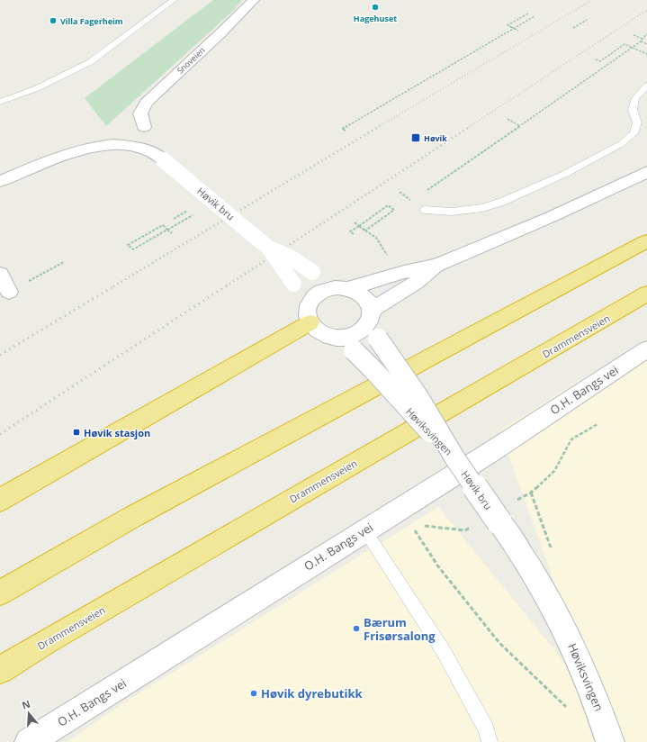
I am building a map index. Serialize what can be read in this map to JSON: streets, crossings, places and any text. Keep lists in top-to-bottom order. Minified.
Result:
{"streets":{"highway":["Drammensveien"],"main road":["Snoveien","Høvik bru","O.H. Bangs vei","Høviksvingen"]},"crossings":[["Høvik bru","Høviksvingen"]],"places":{"other":["Hagehuset","Villa Fagerheim","Bærum Frisørsalong","Høvik dyrebutikk"],"transit":["Høvik","Høvik stasjon"]},"north":"top"}
